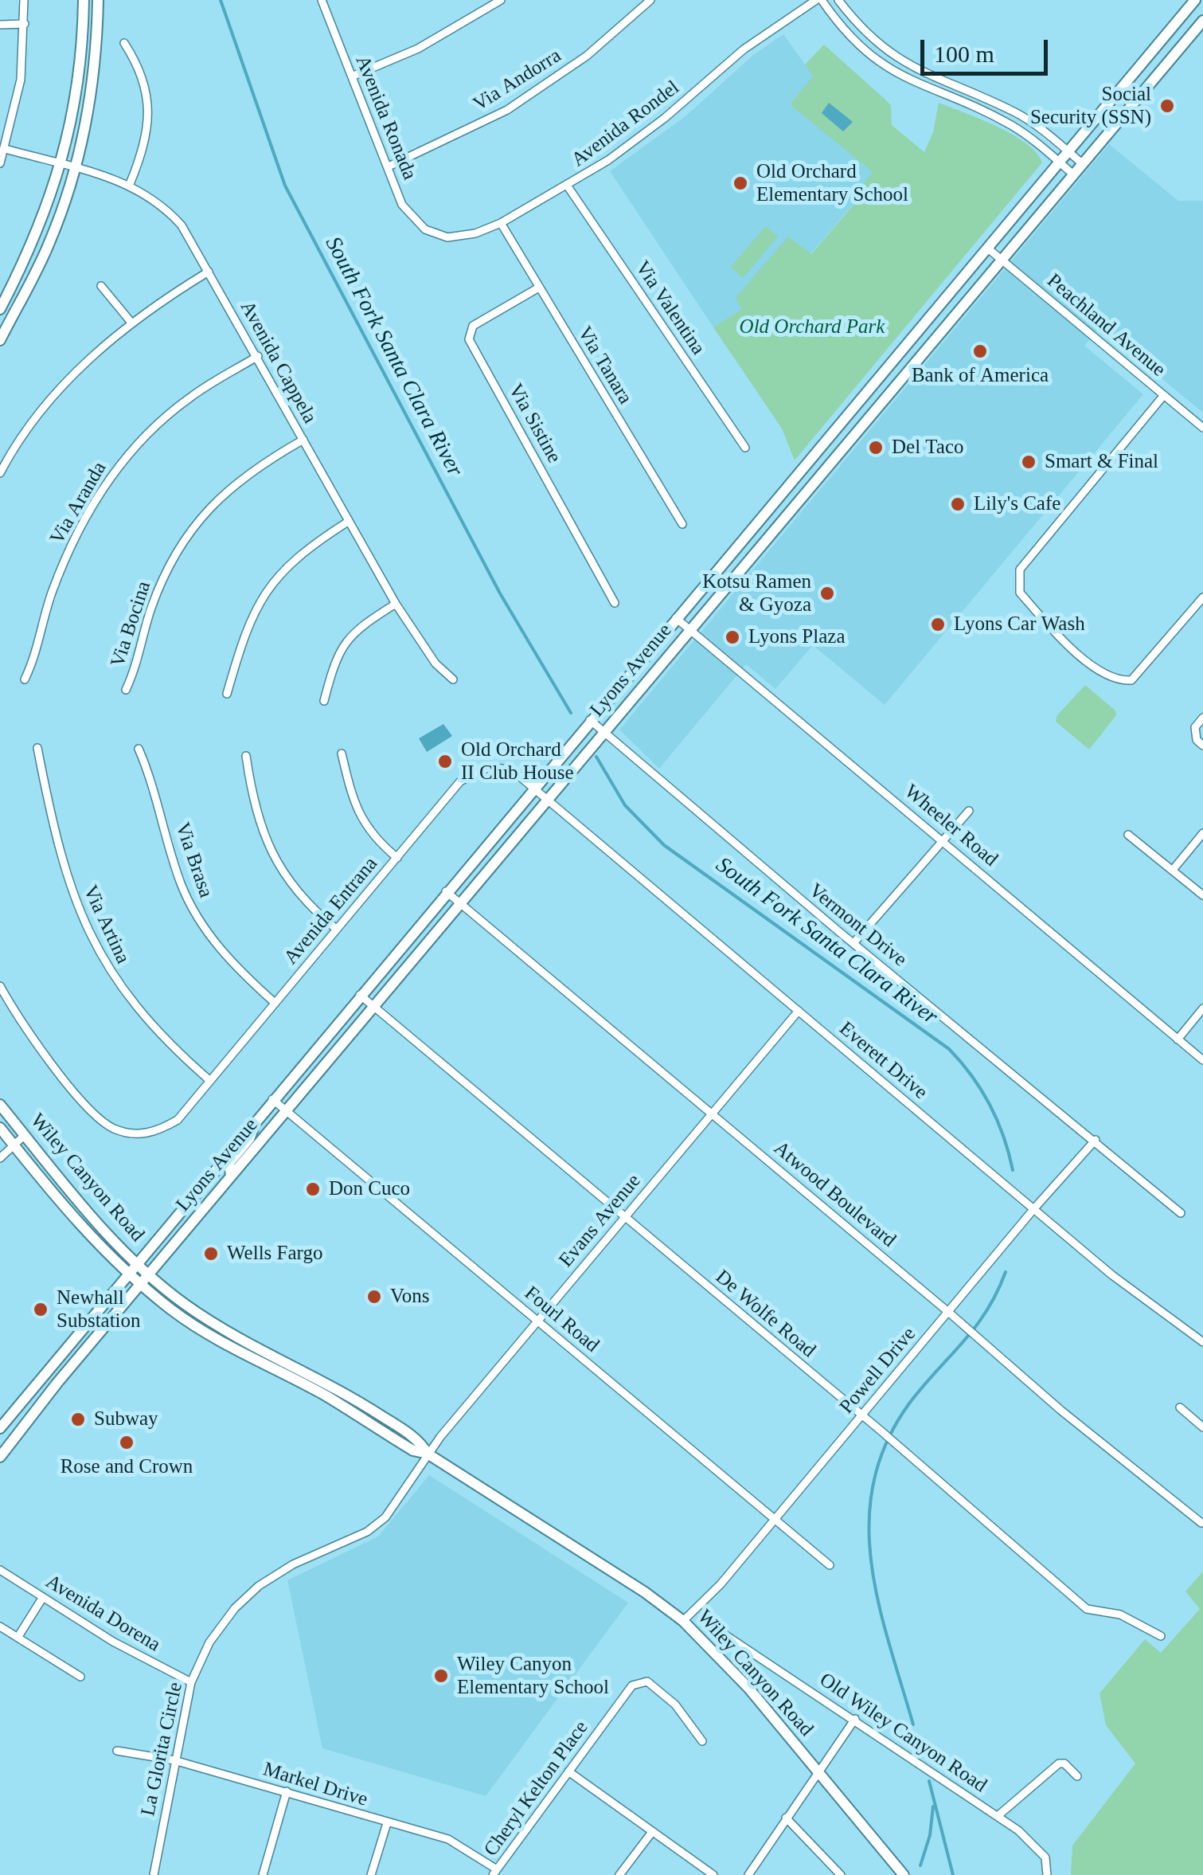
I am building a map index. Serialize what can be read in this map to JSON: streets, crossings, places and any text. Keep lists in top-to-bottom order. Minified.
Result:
{"streets":{"main road":["Lyons Avenue","Wiley Canyon Road"],"street":["Via Andorra","Avenida Ronada","Avenida Rondel","Via Valentina","Peachland Avenue","Avenida Cappela","Via Tanara","Via Sistine","Via Aranda","Via Bocina","Wheeler Road","Via Brasa","Avenida Entrana","Via Artina","Vermont Drive","Everett Drive","Atwood Boulevard","Evans Avenue","De Wolfe Road","Fourl Road","Powell Drive","Avenida Dorena","Old Wiley Canyon Road","La Glorita Circle","Markel Drive","Cheryl Kelton Place"]},"crossings":[["Via Andorra","Avenida Ronada"],["Avenida Ronada","Avenida Rondel"],["Avenida Rondel","Via Valentina"],["Avenida Rondel","Via Tanara"],["Peachland Avenue","Lyons Avenue"],["Avenida Cappela","Via Aranda"],["Avenida Cappela","Via Bocina"],["Via Tanara","Via Sistine"],["Lyons Avenue","Wheeler Road"],["Lyons Avenue","Avenida Entrana"],["Lyons Avenue","Vermont Drive"],["Lyons Avenue","Everett Drive"],["Lyons Avenue","Wiley Canyon Road"],["Lyons Avenue","Atwood Boulevard"],["Lyons Avenue","De Wolfe Road"],["Lyons Avenue","Fourl Road"],["Via Brasa","Avenida Entrana"],["Avenida Entrana","Via Artina"],["Avenida Entrana","Everett Drive"],["Vermont Drive","Powell Drive"],["Everett Drive","Evans Avenue"],["Everett Drive","Powell Drive"],["Wiley Canyon Road","Evans Avenue"],["Wiley Canyon Road","Powell Drive"],["Wiley Canyon Road","La Glorita Circle"],["Atwood Boulevard","Evans Avenue"],["Atwood Boulevard","Powell Drive"],["Evans Avenue","De Wolfe Road"],["Evans Avenue","Fourl Road"],["Evans Avenue","La Glorita Circle"],["De Wolfe Road","Powell Drive"],["Fourl Road","Powell Drive"],["Avenida Dorena","La Glorita Circle"],["La Glorita Circle","Markel Drive"],["Markel Drive","Cheryl Kelton Place"]],"water":["South Fork Santa Clara River"],"parks":["Old Orchard Park"],"places":["Social Security (SSN)","Old Orchard Elementary School","Bank of America","Del Taco","Smart & Final","Lily's Cafe","Kotsu Ramen & Gyoza","Lyons Car Wash","Lyons Plaza","Old Orchard II Club House","Don Cuco","Wells Fargo","Vons","Newhall Substation","Subway","Rose and Crown","Wiley Canyon Elementary School"],"scale_bar":"100 m"}
